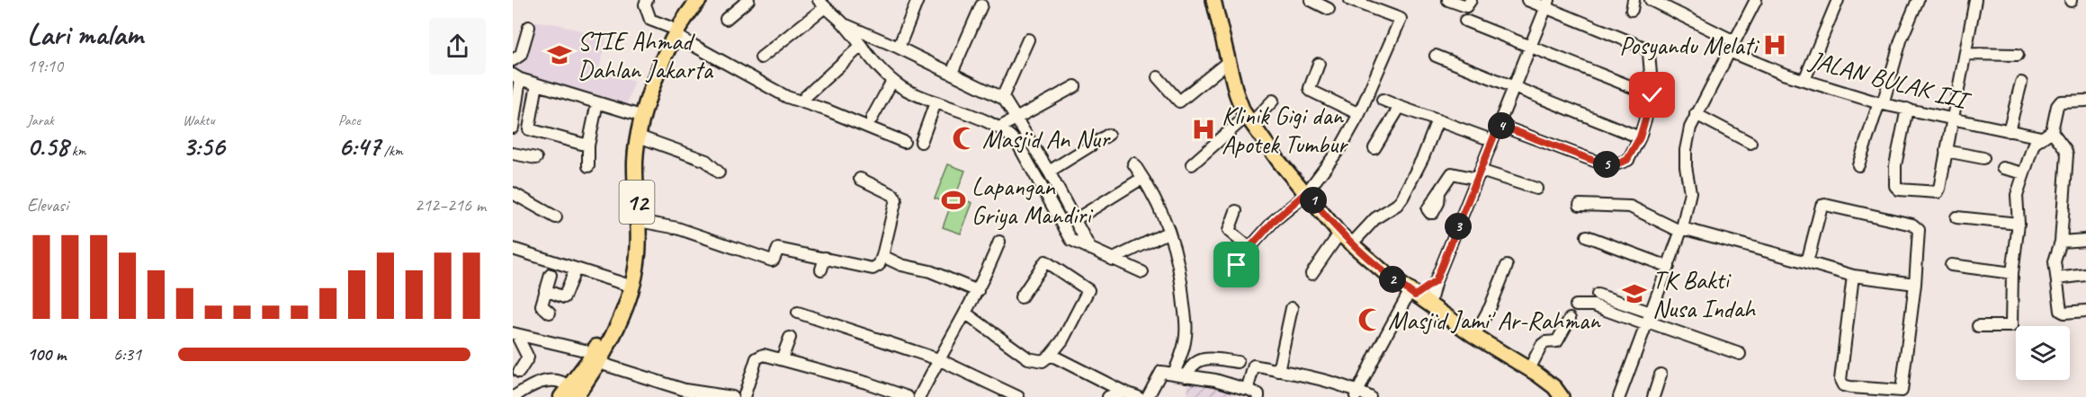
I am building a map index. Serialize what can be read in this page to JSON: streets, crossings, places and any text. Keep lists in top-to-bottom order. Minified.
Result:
{"streets":{"highway":["12"],"street":["JALAN BULAK III"]},"places":{"hospital":["Posyandu Melati","Klinik Gigi dan Apotek Tumbur"],"school or university":["STIE Ahmad Dahlan Jakarta","TK Bakti Nusa Indah"],"mosque":["Masjid An Nur","Masjid Jami' Ar-Rahman"],"sports":["Lapangan Griya Mandiri"]},"page":{"heading":["Lari malam","19:10"],"stats":[["Jarak","0.58 km"],["Waktu","3:56"],["Pace","6:47 /km"]],"pins":["4","5","1","3","2"],"chart":["Elevasi","212–216 m"],"list":[{"name":"100 m","note":"6:31"}]}}
